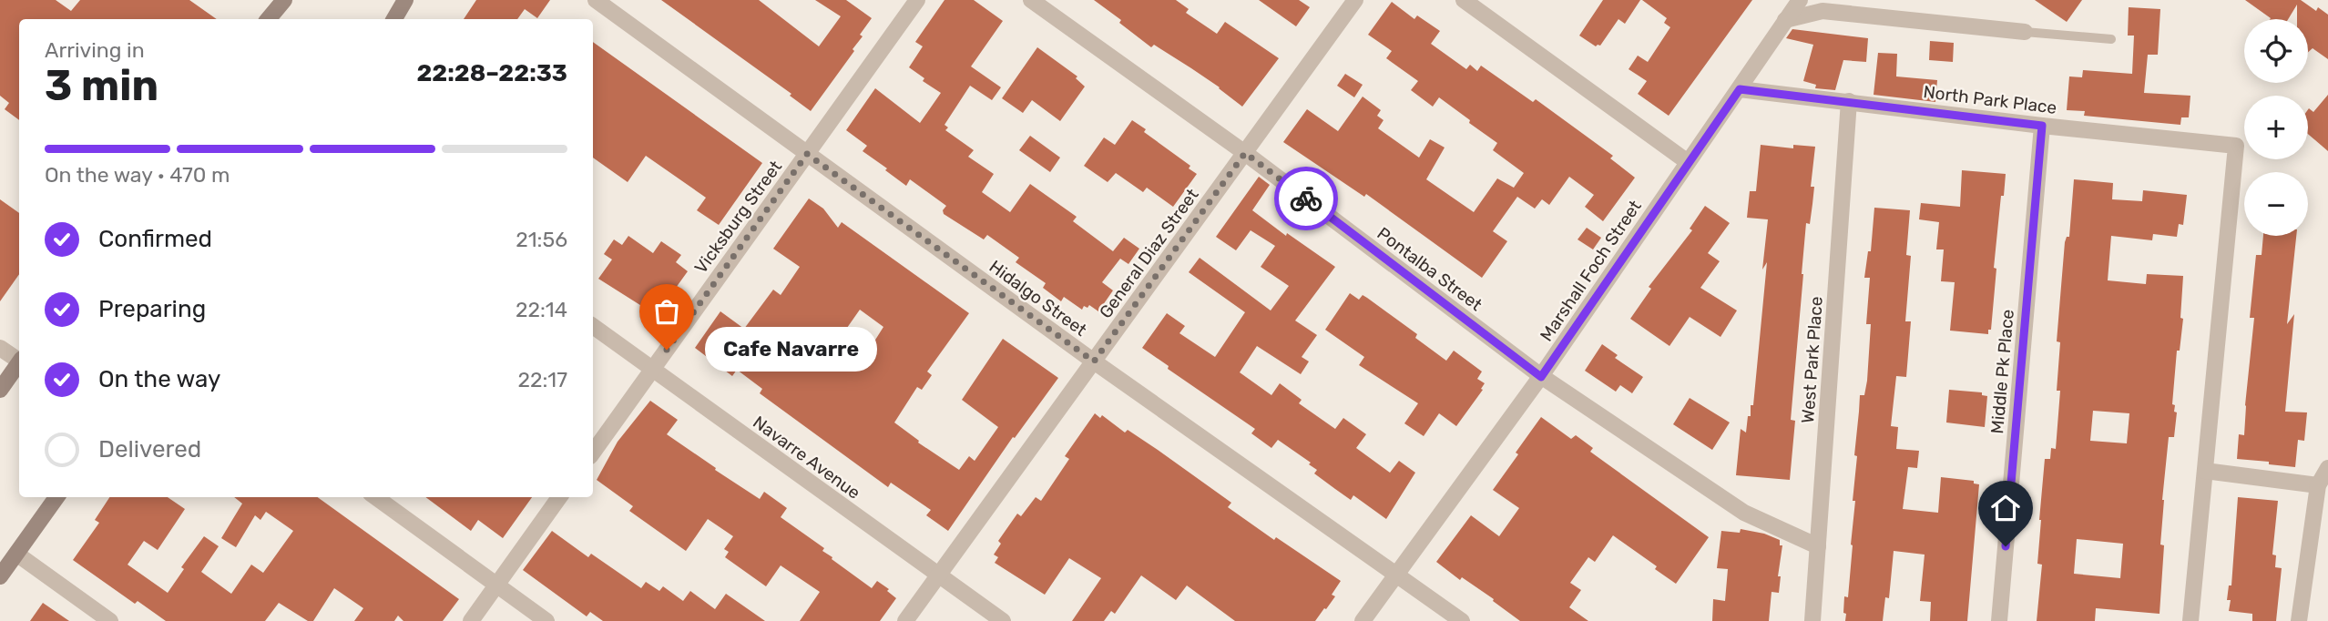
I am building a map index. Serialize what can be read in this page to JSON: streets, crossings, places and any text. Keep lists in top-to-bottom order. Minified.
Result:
{"streets":{"street":["North Park Place","Vicksburg Street","General Diaz Street","Pontalba Street","Marshall Foch Street","Hidalgo Street","West Park Place","Middle Pk Place","Navarre Avenue"]},"crossings":[["North Park Place","Marshall Foch Street"],["North Park Place","West Park Place"],["North Park Place","Middle Pk Place"],["Vicksburg Street","Hidalgo Street"],["Vicksburg Street","Navarre Avenue"],["General Diaz Street","Pontalba Street"],["General Diaz Street","Hidalgo Street"],["General Diaz Street","Navarre Avenue"],["Pontalba Street","Marshall Foch Street"],["Pontalba Street","West Park Place"],["Marshall Foch Street","Hidalgo Street"]],"places":["Cafe Navarre"],"page":{"map_buttons":["+","−"],"heading":["3 min","Arriving in","22:28–22:33"],"bar":"On the way · 470 m","list":[["Confirmed","21:56"],["Preparing","22:14"],["On the way","22:17"],"Delivered"],"bubble":"Cafe Navarre"}}
